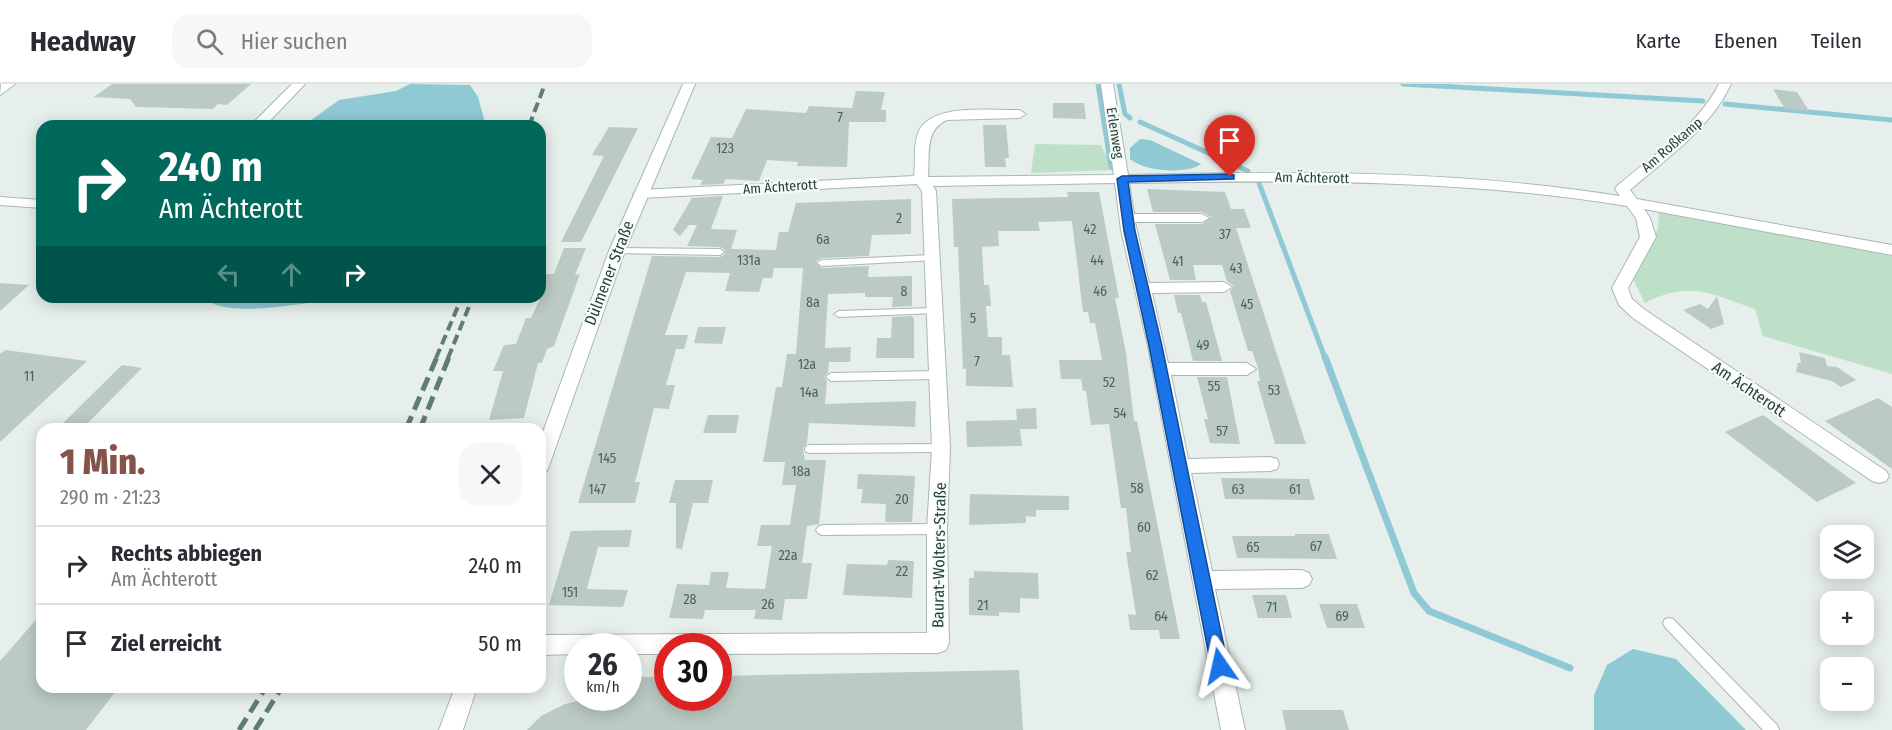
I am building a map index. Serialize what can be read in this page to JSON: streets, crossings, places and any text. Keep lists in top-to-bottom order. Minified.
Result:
{"streets":{"street":["Erlenweg","Am Roßkamp","Am Ächterott","Dülmener Straße","Baurat-Wolters-Straße"]},"crossings":[["Erlenweg","Am Ächterott"],["Am Roßkamp","Am Ächterott"],["Am Ächterott","Dülmener Straße"],["Am Ächterott","Baurat-Wolters-Straße"]],"house_numbers":["7","123","2","42","37","6a","131a","44","41","43","8","46","8a","45","5","49","7","12a","11","52","55","53","14a","54","57","145","18a","58","147","63","61","20","60","67","65","22a","22","62","151","28","26","21","71","64","69"],"page":{"header":"Headway","search":"Hier suchen","nav":["Karte","Ebenen","Teilen"],"turn":["240 m","Am Ächterott"],"heading":["1 Min.","290 m · 21:23"],"map_buttons":["+","−"],"list":[{"name":"Rechts abbiegen","note":"Am Ächterott","value":"240 m"},{"name":"Ziel erreicht","value":"50 m"}],"speed":"26 km/h","limit":"30"}}
